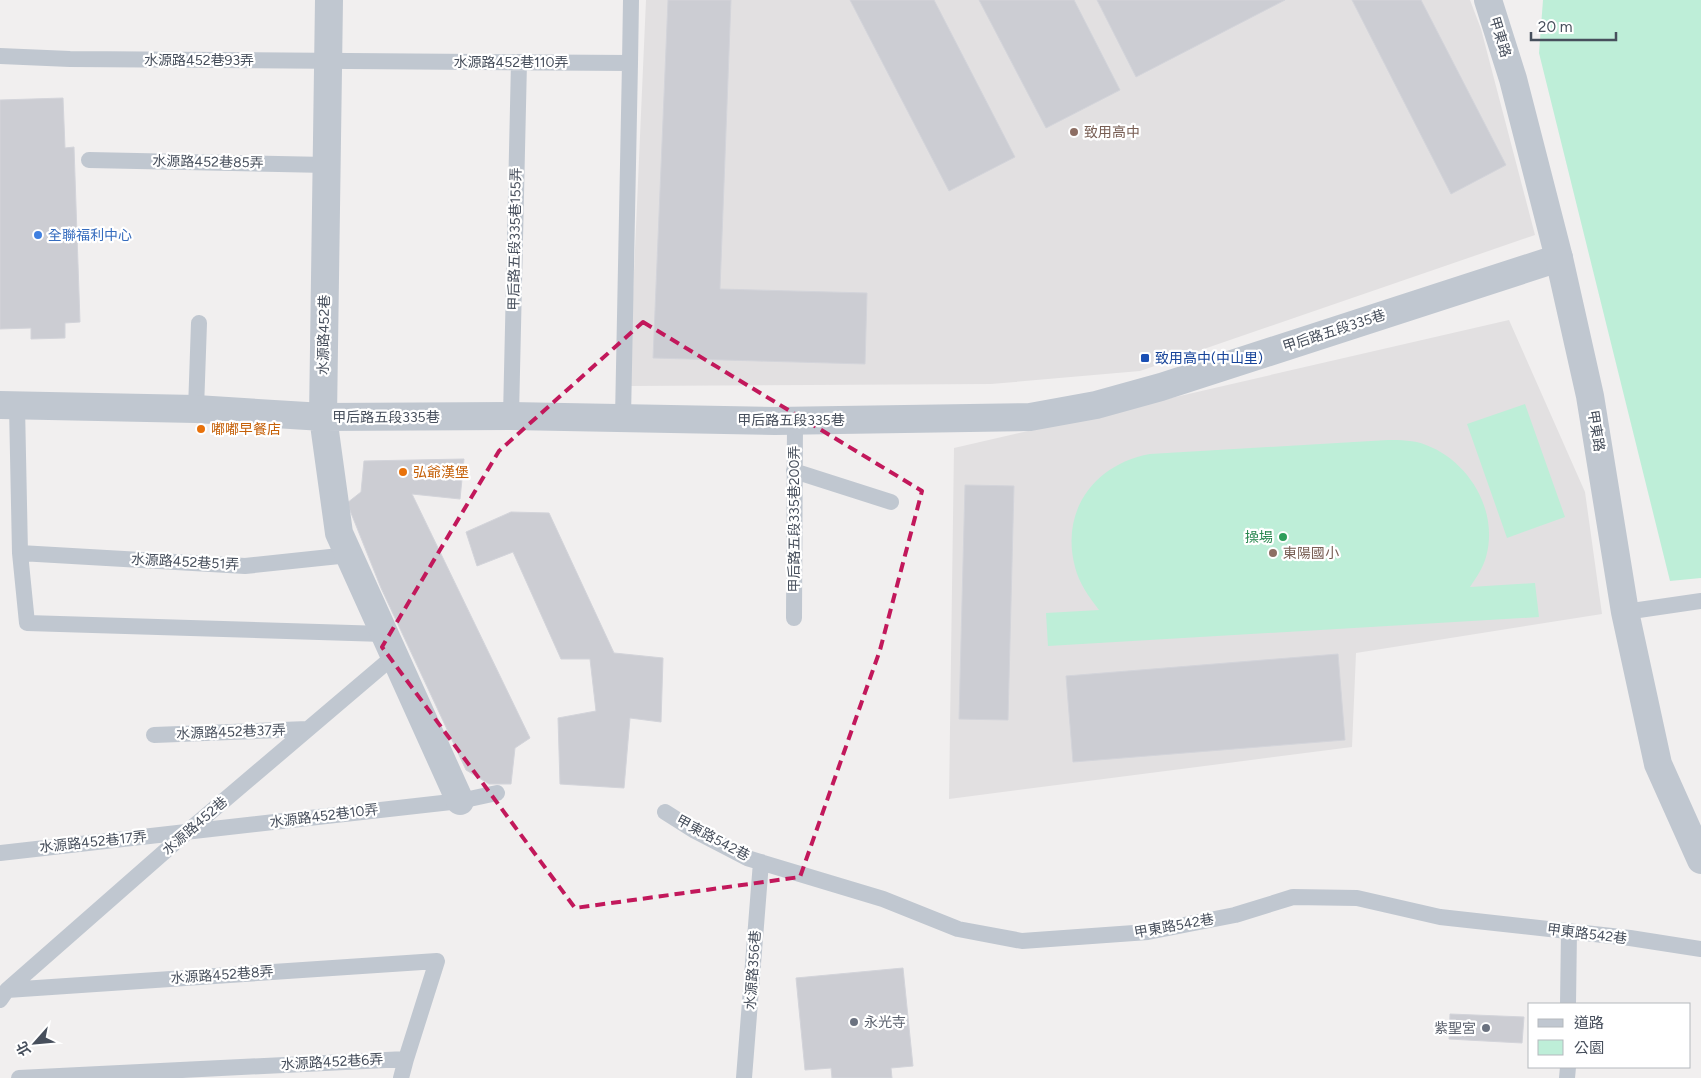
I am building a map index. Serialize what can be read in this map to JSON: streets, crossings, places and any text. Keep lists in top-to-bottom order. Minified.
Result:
{"streets":{"street":["甲東路","甲后路五段335巷","水源路452巷"],"lane":["水源路452巷93弄","水源路452巷110弄","水源路452巷85弄","甲后路五段335巷155弄","甲后路五段335巷200弄","水源路452巷51弄","水源路452巷37弄","水源路452巷10弄","甲東路542巷","水源路452巷17弄","水源路356巷","水源路452巷8弄","水源路452巷6弄"]},"crossings":[["甲東路","甲后路五段335巷"],["水源路452巷93弄","水源路452巷110弄"],["水源路452巷93弄","水源路452巷"],["水源路452巷110弄","甲后路五段335巷155弄"],["水源路452巷110弄","水源路452巷"],["水源路452巷85弄","水源路452巷"],["甲后路五段335巷155弄","甲后路五段335巷"],["甲后路五段335巷","水源路452巷"],["甲后路五段335巷","甲后路五段335巷200弄"],["水源路452巷","水源路452巷51弄"],["水源路452巷","水源路452巷37弄"],["水源路452巷","水源路452巷10弄"],["水源路452巷","水源路452巷17弄"],["水源路452巷","水源路452巷8弄"],["水源路452巷10弄","水源路452巷17弄"],["甲東路542巷","水源路356巷"],["水源路452巷8弄","水源路452巷6弄"]],"places":{"other":["致用高中","全聯福利中心","嘟嘟早餐店","弘爺漢堡","操場","東陽國小","永光寺","紫聖宮"],"transit":["致用高中(中山里)"]},"legend":["道路","公園"],"scale_bar":"20 m","north":"bottom left"}
